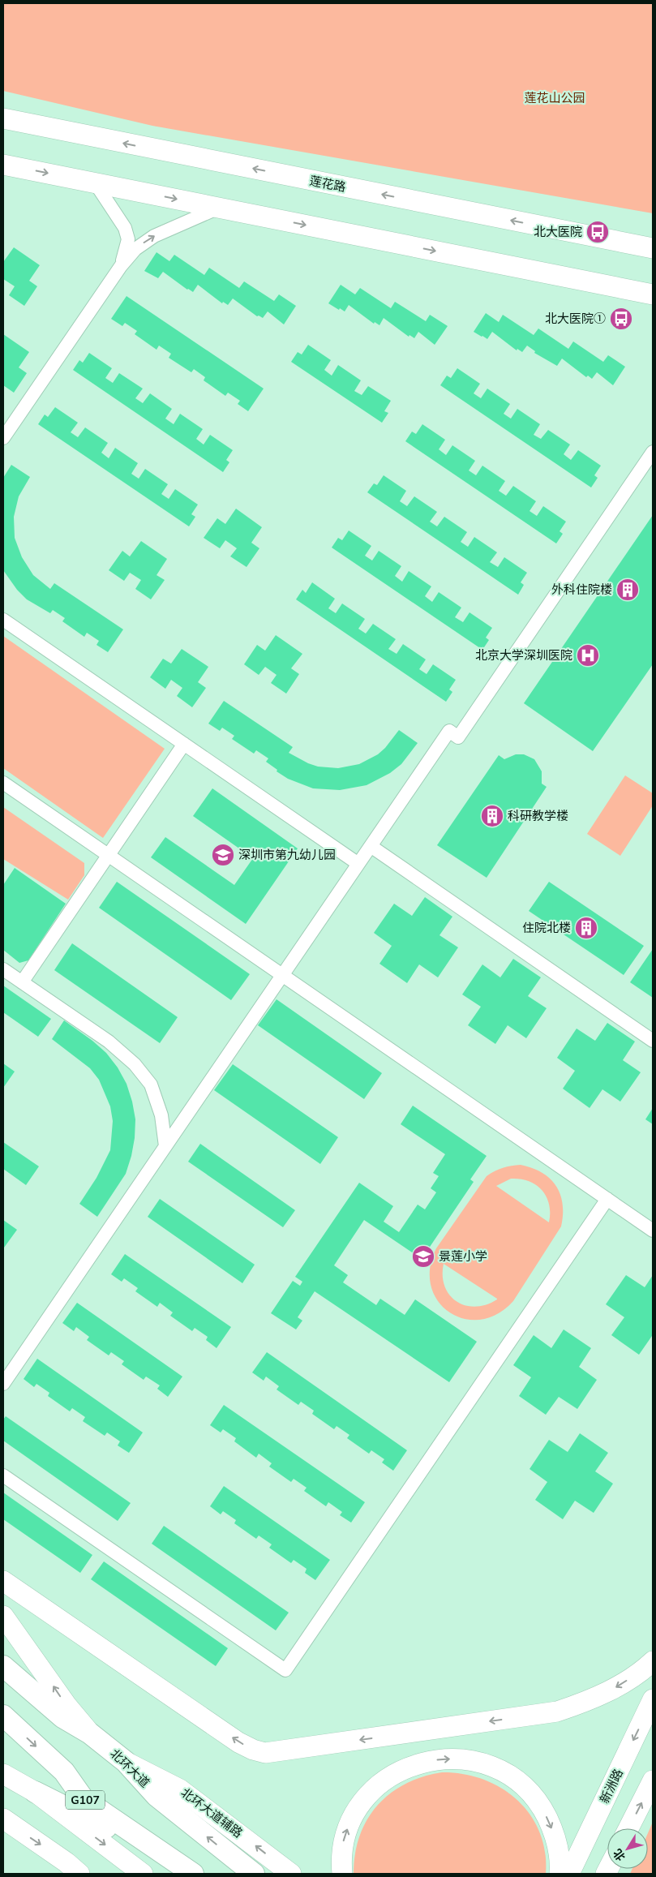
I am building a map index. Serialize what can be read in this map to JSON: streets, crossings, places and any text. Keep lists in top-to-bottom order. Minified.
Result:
{"streets":{"highway":["北环大道","G107"],"main road":["莲花路","新洲路","北环大道辅路"]},"crossings":[["北环大道","北环大道辅路"]],"one_way":["新洲路"],"parks":["莲花山公园"],"places":{"bus stop":["北大医院","北大医院①"],"building":["外科住院楼","科研教学楼","住院北楼"],"hospital":["北京大学深圳医院"],"school or university":["深圳市第九幼儿园","景莲小学"]},"north":"bottom left"}
